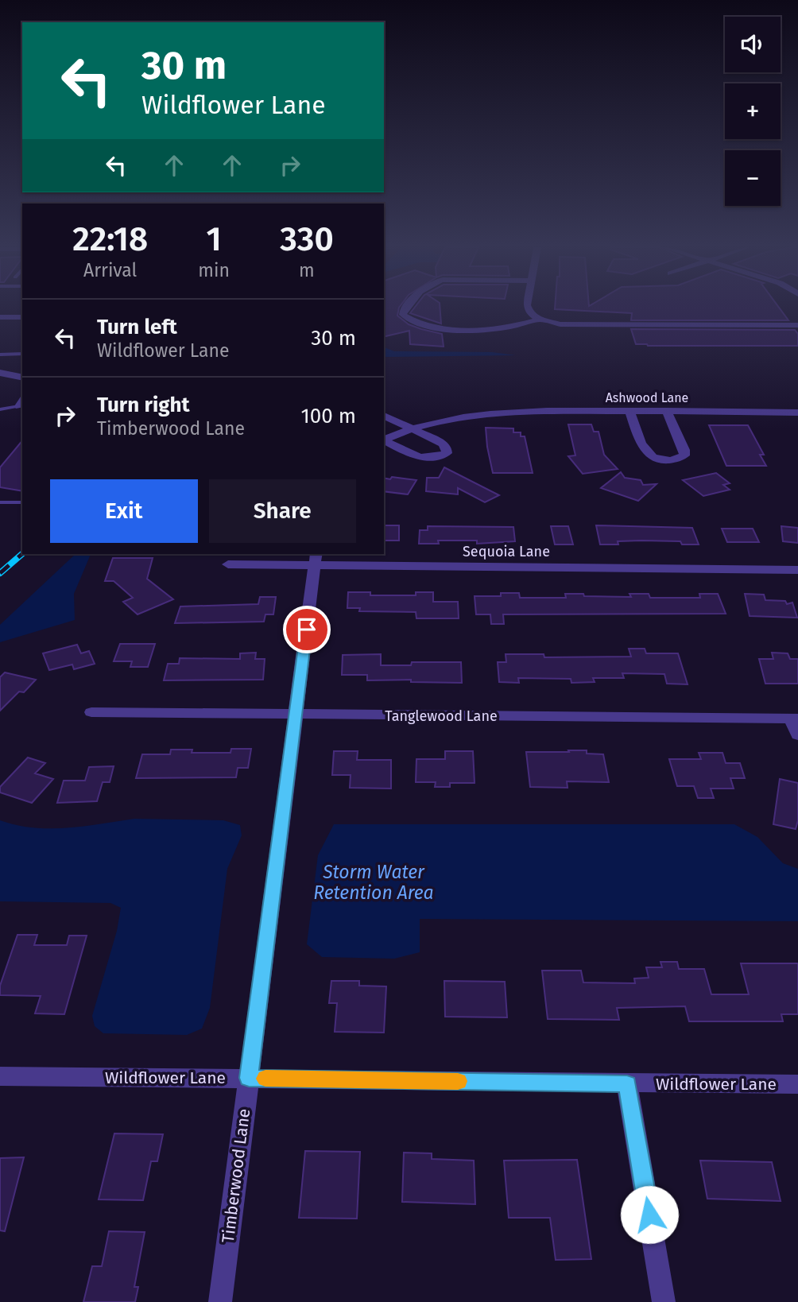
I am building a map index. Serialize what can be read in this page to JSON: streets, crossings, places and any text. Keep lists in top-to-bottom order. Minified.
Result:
{"streets":{"street":["Ashwood Lane","Sequoia Lane","Tanglewood Lane","Wildflower Lane","Timberwood Lane"]},"crossings":[["Sequoia Lane","Timberwood Lane"],["Tanglewood Lane","Timberwood Lane"],["Wildflower Lane","Timberwood Lane"]],"water":["Storm Water Retention Area"],"page":{"map_buttons":["+","−"],"turn":["30 m","Wildflower Lane"],"eta":["22:18","Arrival","1","min","330","m"],"list":[{"name":"Turn left","note":"Wildflower Lane","value":"30 m"},{"name":"Turn right","note":"Timberwood Lane","value":"100 m"}],"buttons":["Exit","Share"]}}
